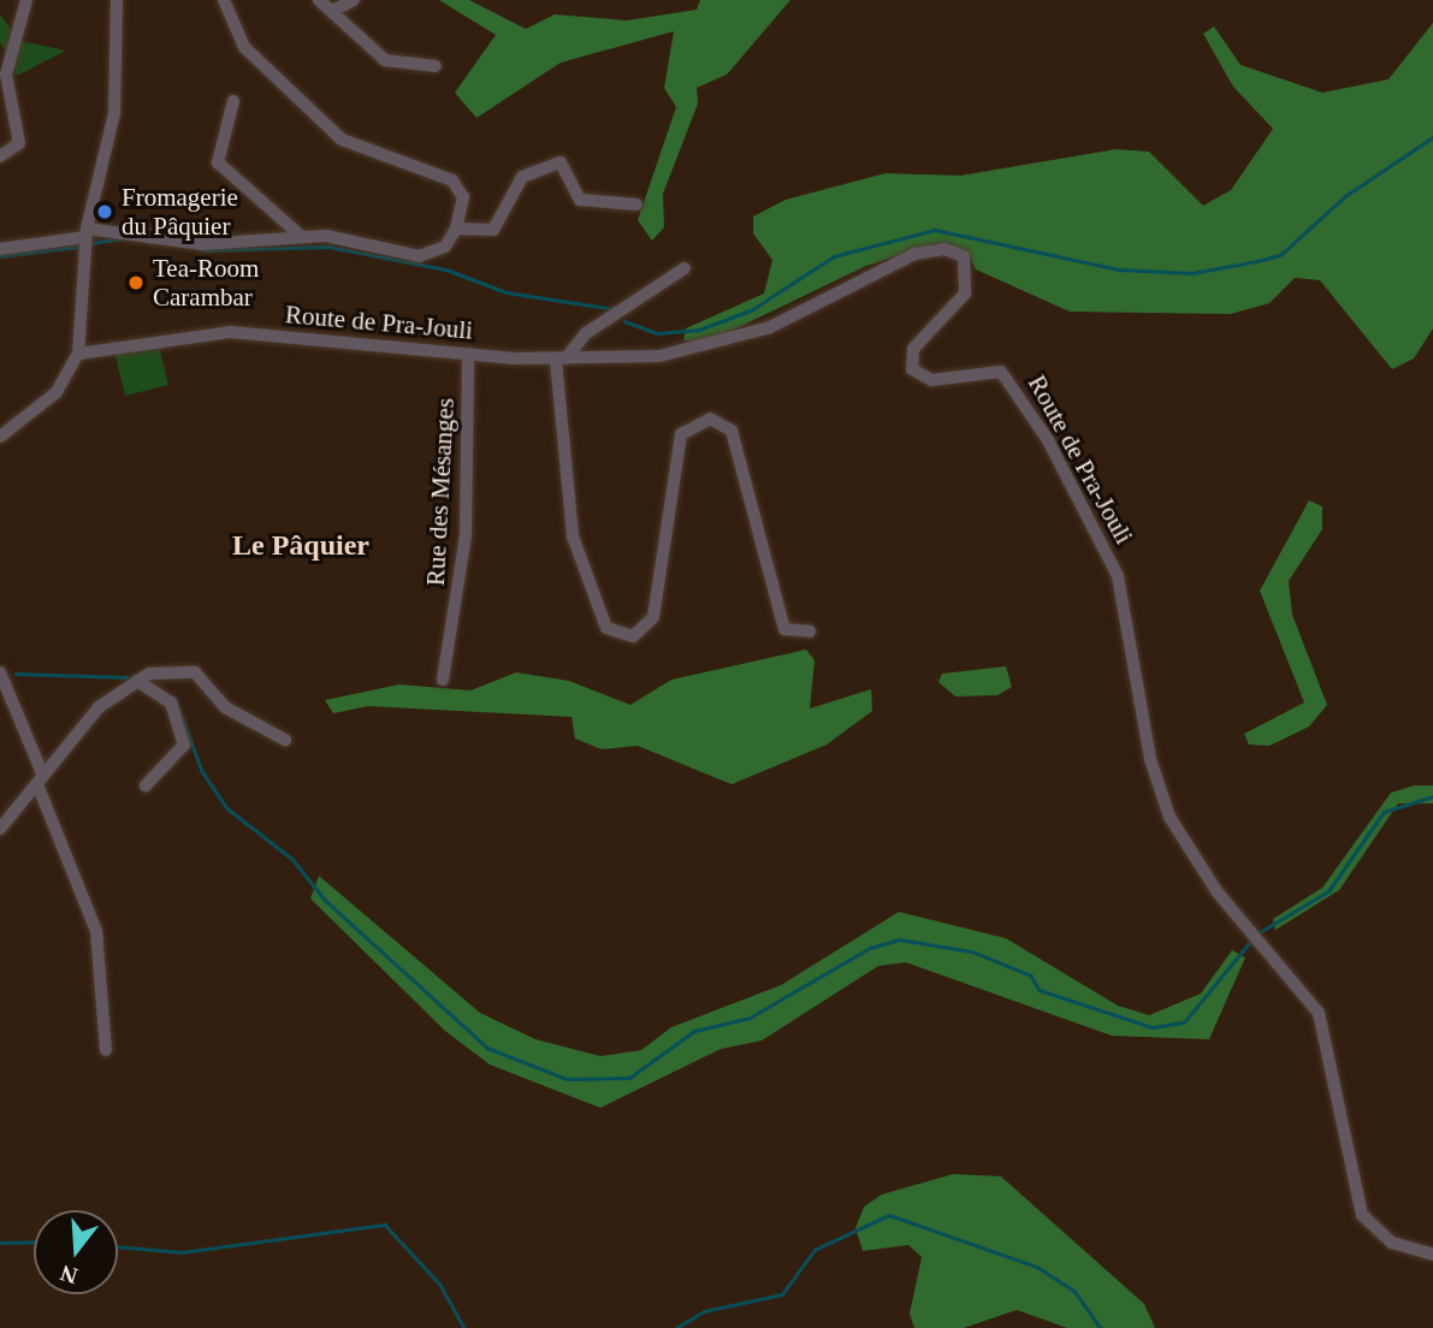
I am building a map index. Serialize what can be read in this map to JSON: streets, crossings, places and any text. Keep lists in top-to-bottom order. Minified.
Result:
{"streets":{"street":["Route de Pra-Jouli","Rue des Mésanges"]},"crossings":[["Route de Pra-Jouli","Rue des Mésanges"]],"districts":["Le Pâquier"],"places":["Fromagerie du Pâquier","Tea-Room Carambar"],"north":"bottom"}
